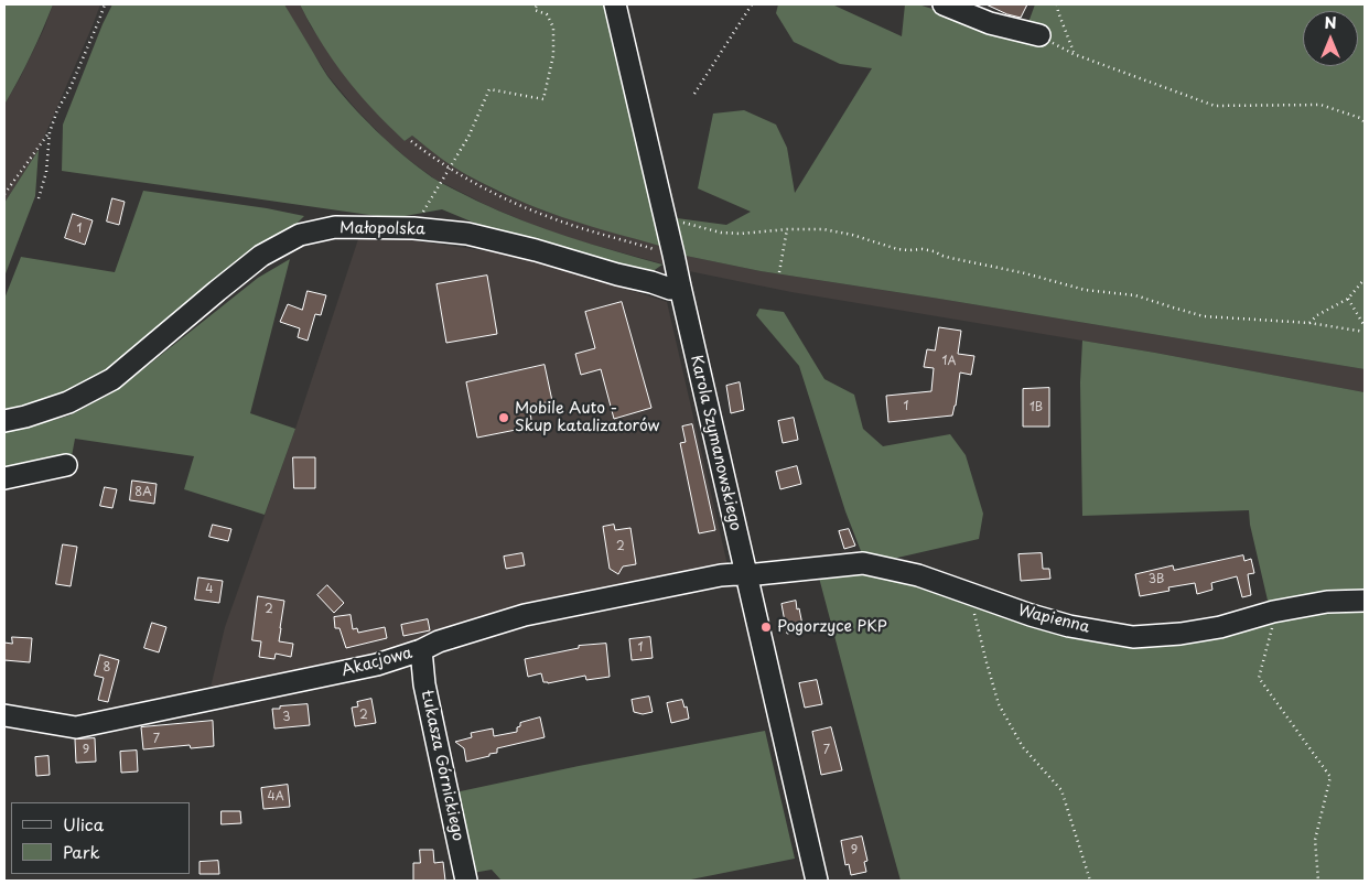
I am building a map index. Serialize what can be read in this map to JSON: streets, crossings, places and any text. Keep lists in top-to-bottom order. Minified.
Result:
{"streets":{"street":["Małopolska","Karola Szymanowskiego","Wapienna","Akacjowa","Łukasza Górnickiego"]},"crossings":[["Małopolska","Karola Szymanowskiego"],["Karola Szymanowskiego","Wapienna"],["Karola Szymanowskiego","Akacjowa"],["Wapienna","Akacjowa"],["Akacjowa","Łukasza Górnickiego"]],"places":["Mobile Auto - Skup katalizatorów","Pogorzyce PKP"],"house_numbers":["1","1A","1","1B","8A","2","3B","4","2","1","8","2","3","7","9","7","4A","9"],"legend":["Ulica","Park"],"north":"top"}
